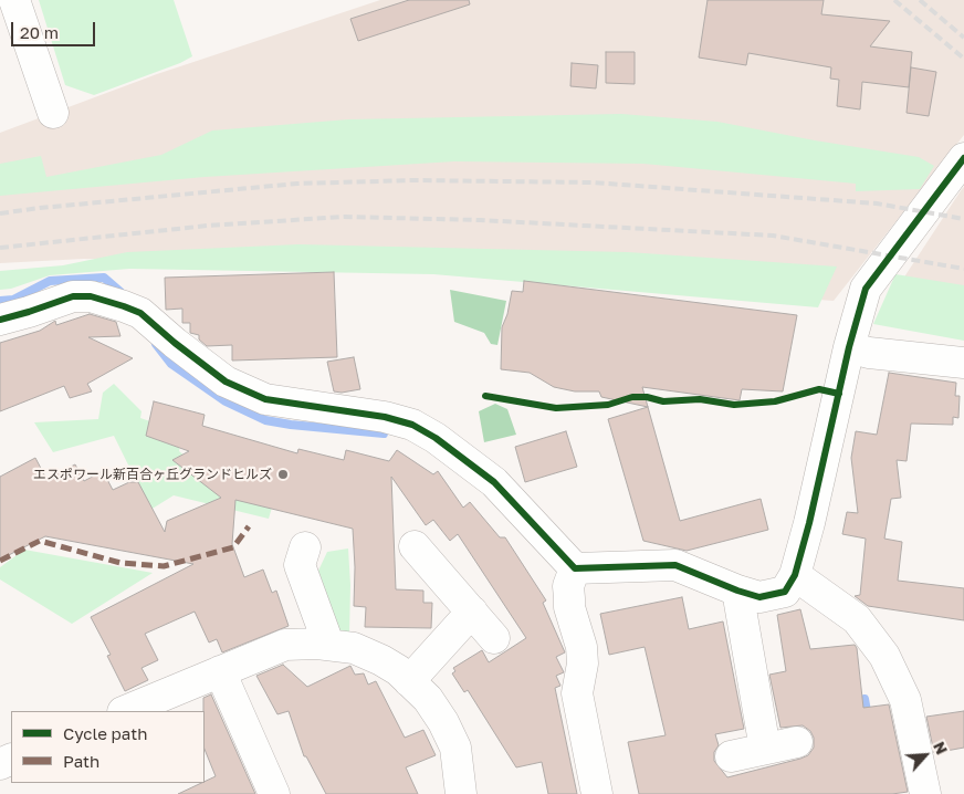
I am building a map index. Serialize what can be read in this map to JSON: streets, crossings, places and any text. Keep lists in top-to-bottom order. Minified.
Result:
{"places":["エスポワール新百合ヶ丘グランドヒルズ"],"legend":["Cycle path","Path"],"scale_bar":"20 m","north":"top right"}
